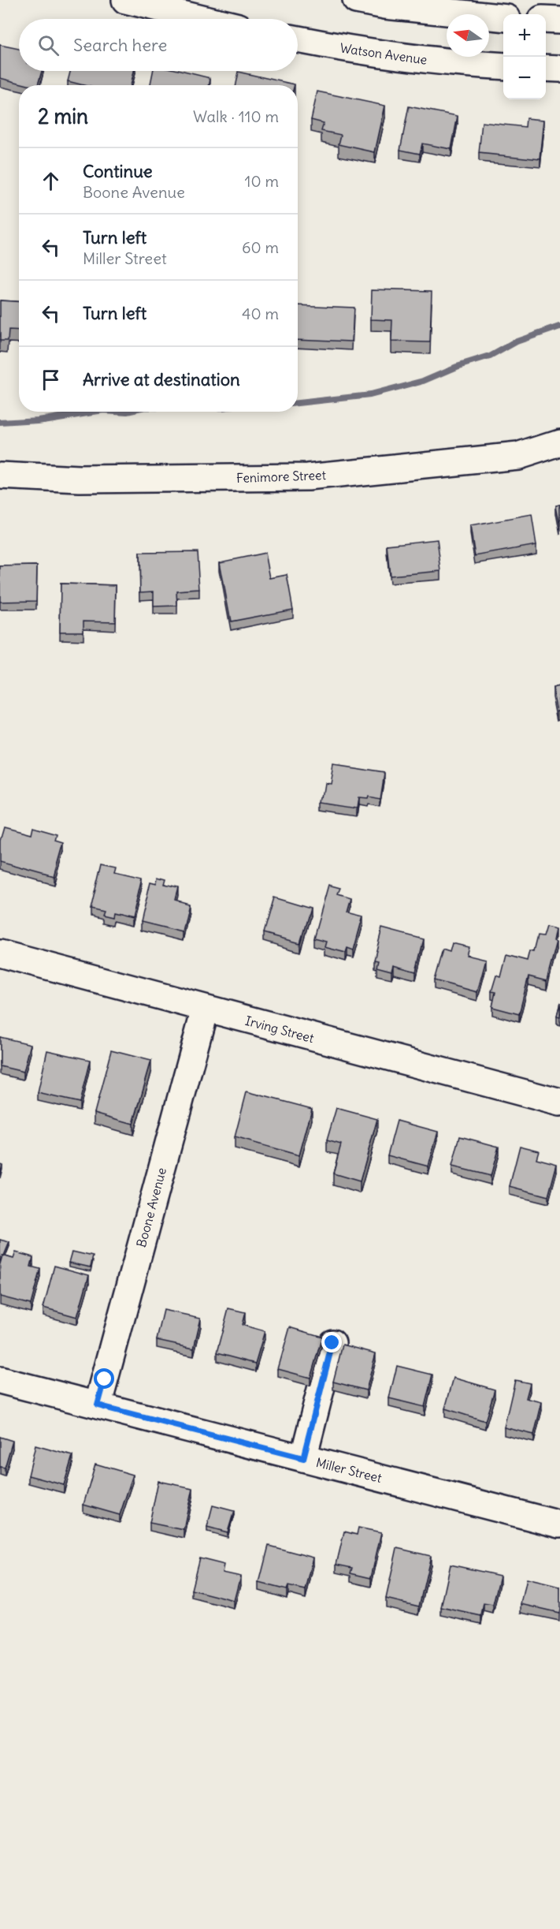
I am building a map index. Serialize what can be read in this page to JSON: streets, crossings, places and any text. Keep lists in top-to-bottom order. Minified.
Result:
{"streets":{"street":["Watson Avenue","Fenimore Street","Irving Street","Boone Avenue","Miller Street"]},"crossings":[["Irving Street","Boone Avenue"],["Boone Avenue","Miller Street"]],"north":"left","page":{"map_buttons":["+","−"],"search":"Search here","heading":["2 min","Walk · 110 m"],"list":[["Continue","Boone Avenue","10 m"],["Turn left","Miller Street","60 m"],["Turn left","40 m"],"Arrive at destination"]}}
